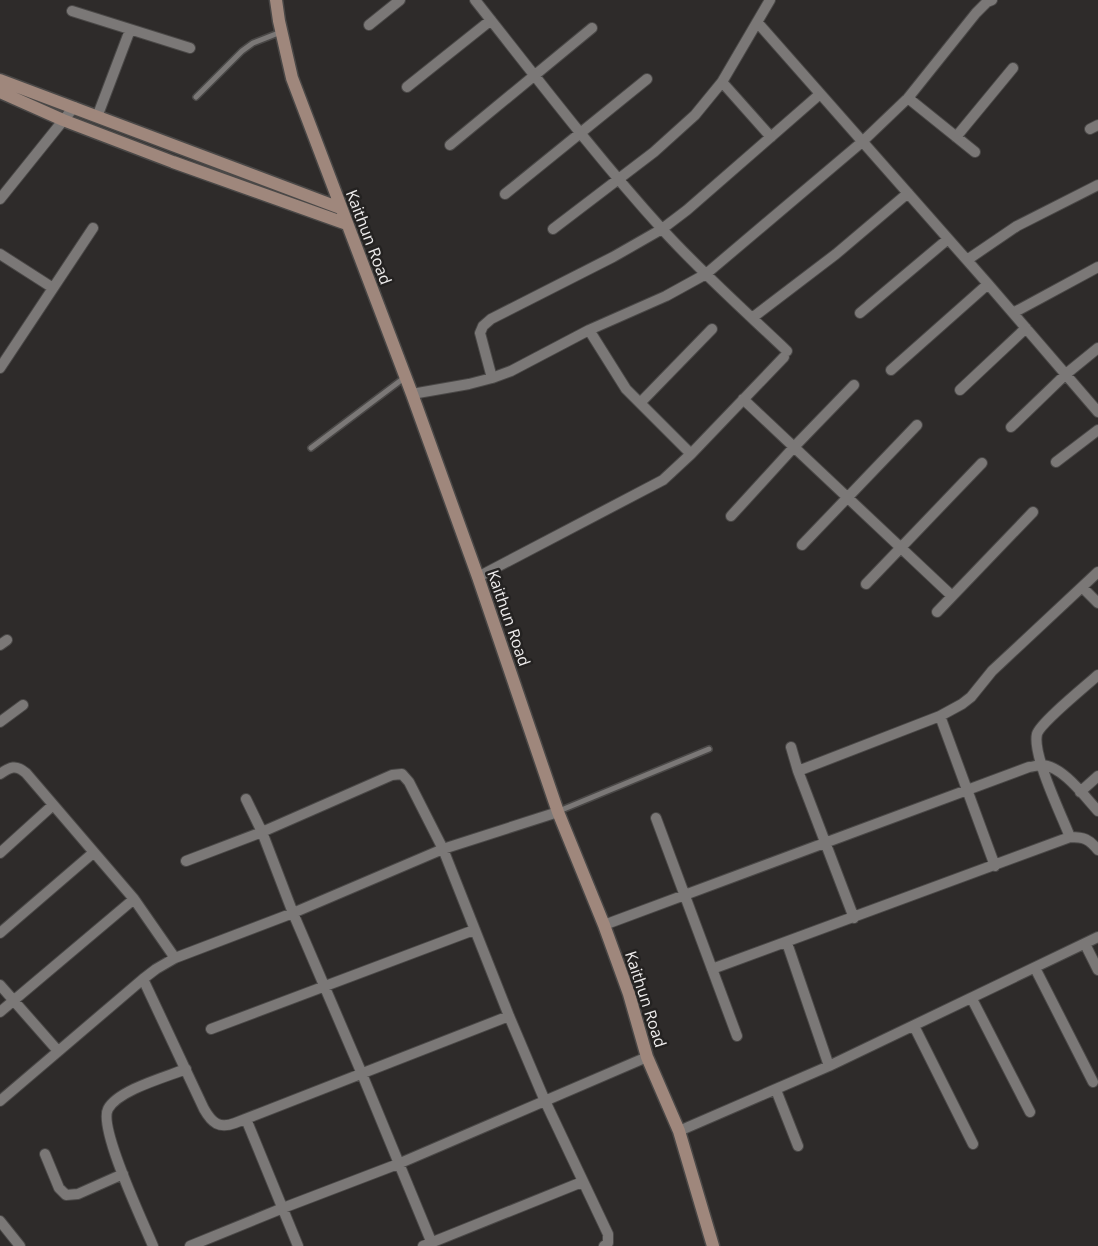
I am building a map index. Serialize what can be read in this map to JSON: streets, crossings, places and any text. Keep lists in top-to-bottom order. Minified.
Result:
{"streets":{"street":["Kaithun Road"]}}
